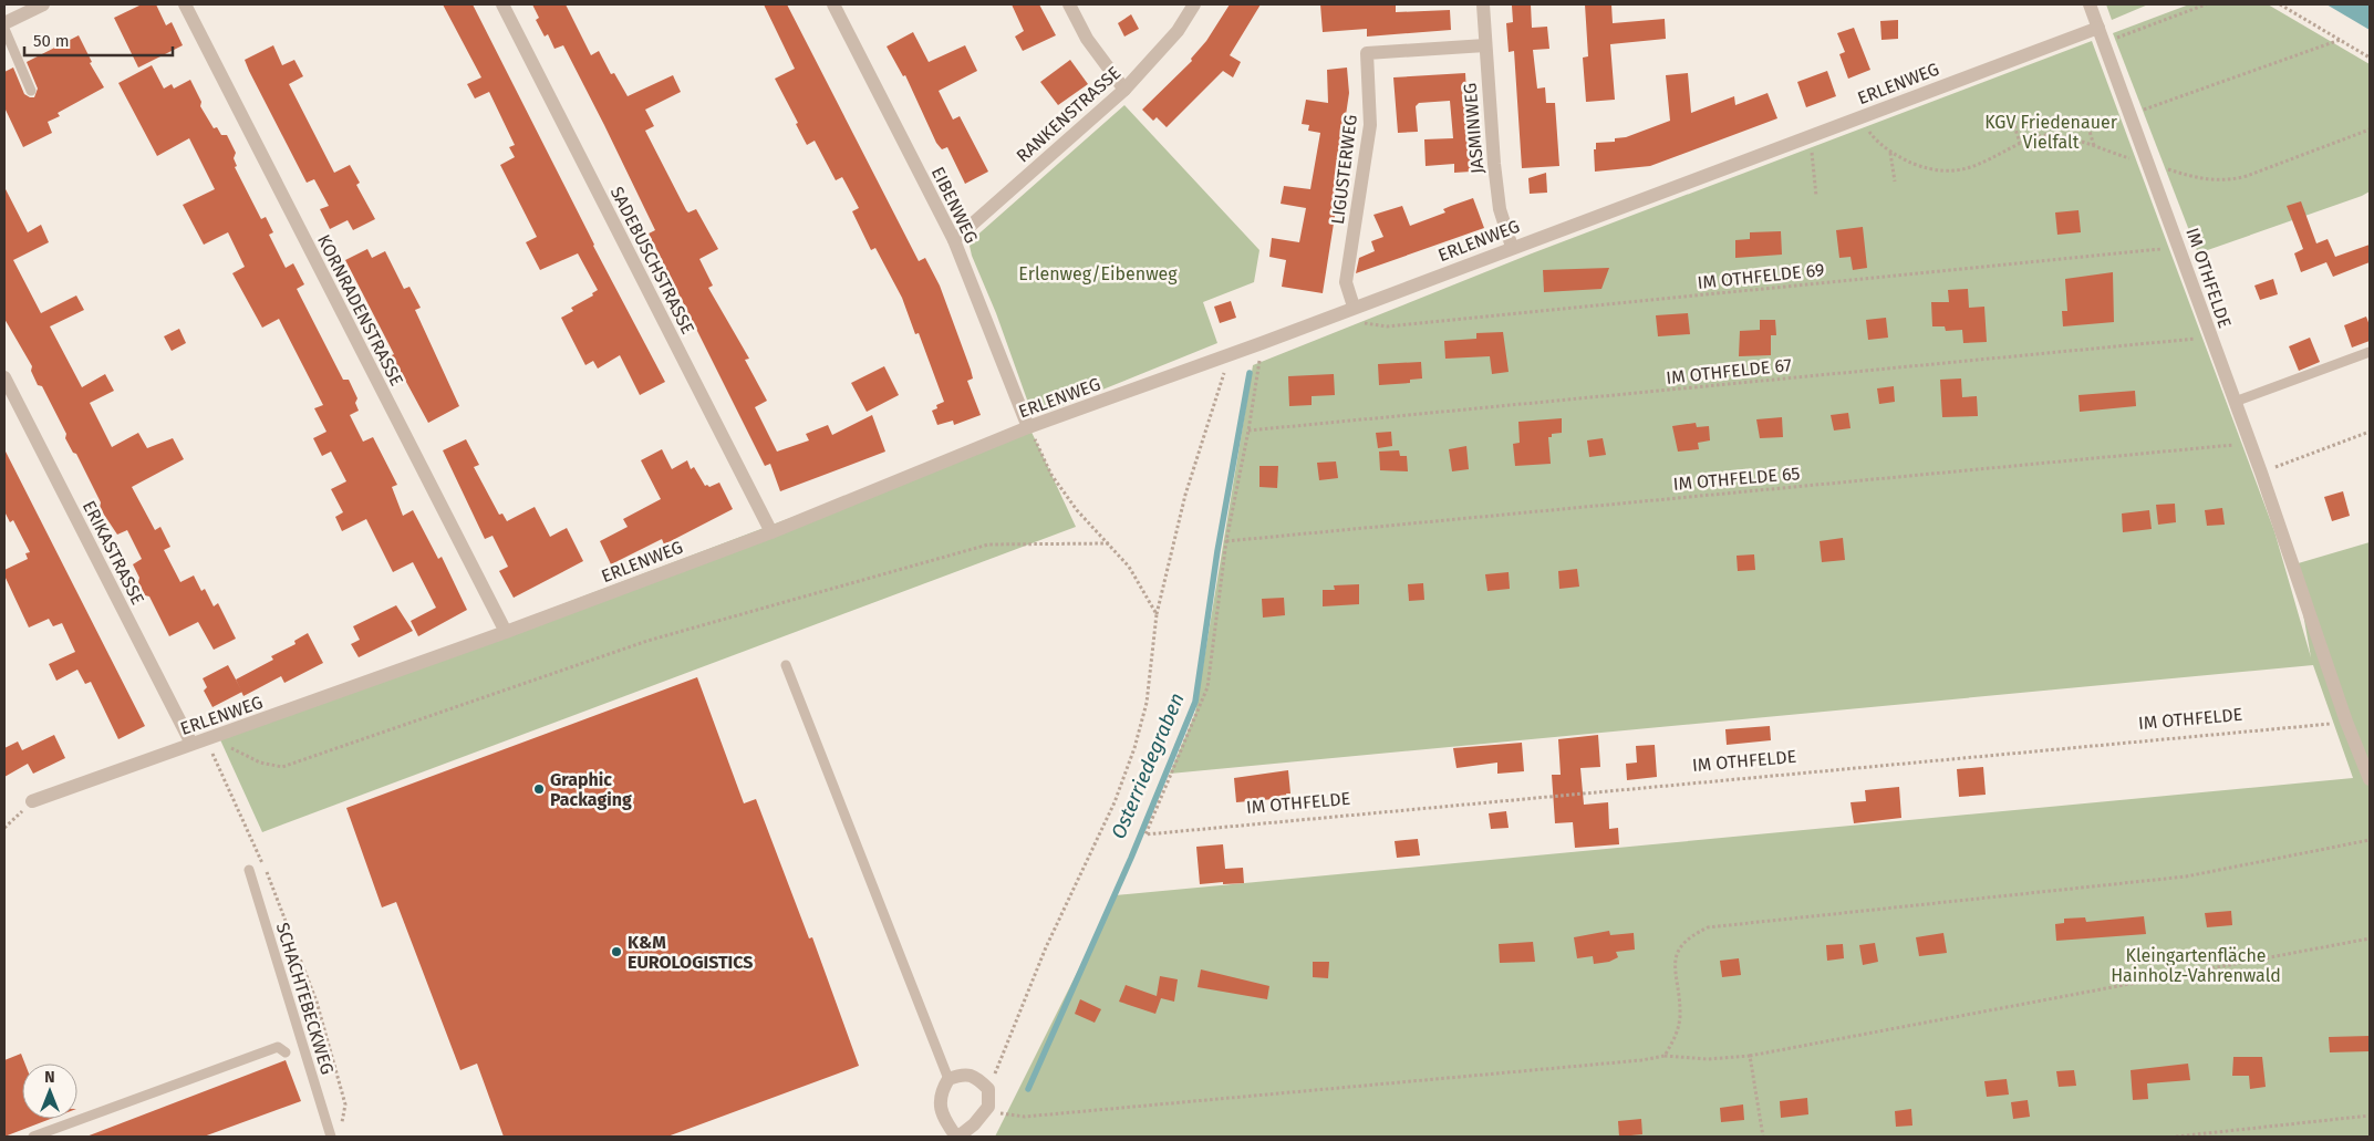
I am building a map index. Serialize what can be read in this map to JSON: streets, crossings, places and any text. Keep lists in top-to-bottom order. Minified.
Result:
{"streets":{"street":["ERLENWEG","RANKENSTRASSE","JASMINWEG","LIGUSTERWEG","EIBENWEG","SADEBUSCHSTRASSE","IM OTHFELDE","KORNRADENSTRASSE","ERIKASTRASSE"],"lane":["SCHACHTEBECKWEG"],"path":["IM OTHFELDE 69","IM OTHFELDE 67","IM OTHFELDE 65"]},"crossings":[["ERLENWEG","JASMINWEG"],["ERLENWEG","LIGUSTERWEG"],["ERLENWEG","EIBENWEG"],["ERLENWEG","SADEBUSCHSTRASSE"],["ERLENWEG","IM OTHFELDE 69"],["ERLENWEG","IM OTHFELDE"],["ERLENWEG","KORNRADENSTRASSE"],["ERLENWEG","ERIKASTRASSE"],["RANKENSTRASSE","EIBENWEG"],["JASMINWEG","LIGUSTERWEG"],["LIGUSTERWEG","IM OTHFELDE 69"],["IM OTHFELDE 69","IM OTHFELDE"],["IM OTHFELDE","IM OTHFELDE 67"],["IM OTHFELDE","IM OTHFELDE 65"]],"water":["Osterriedegraben"],"parks":["KGV Friedenauer Vielfalt","Erlenweg/Eibenweg","Kleingartenfläche Hainholz-Vahrenwald"],"places":["Graphic Packaging","K&M EUROLOGISTICS"],"scale_bar":"50 m","north":"top"}
